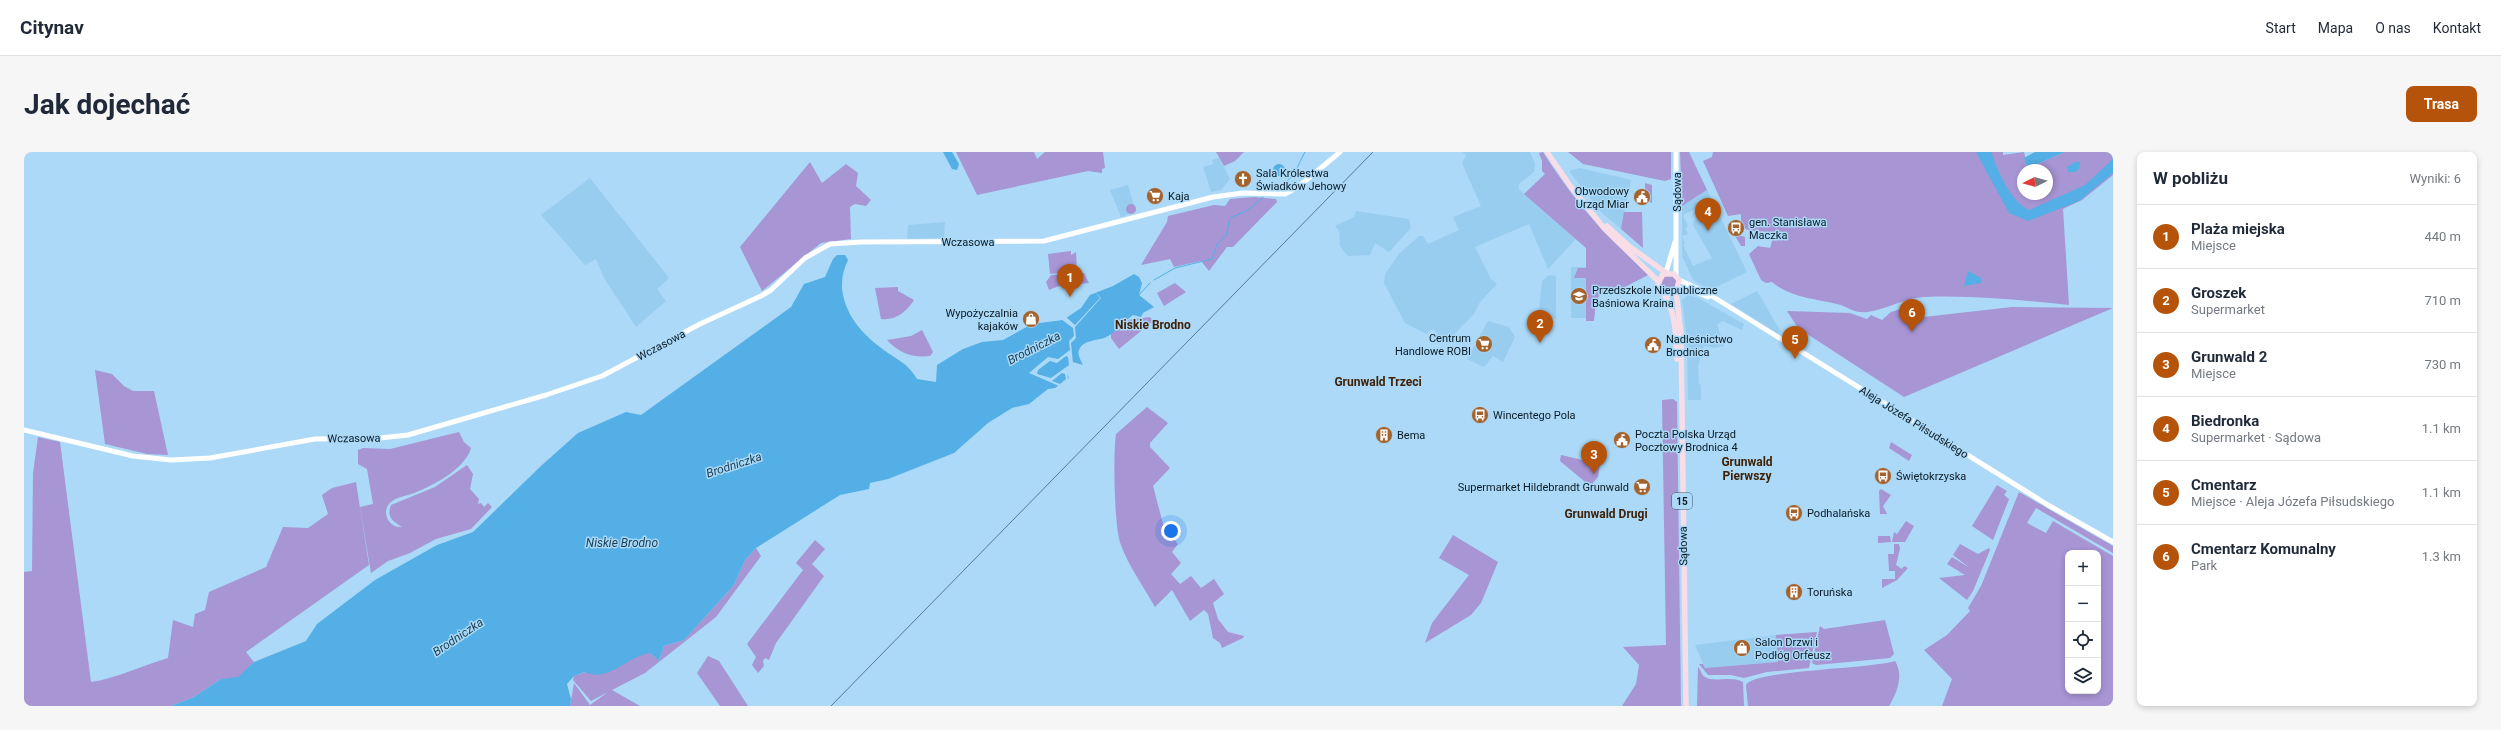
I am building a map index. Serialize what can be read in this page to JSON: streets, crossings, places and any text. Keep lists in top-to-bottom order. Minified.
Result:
{"streets":{"main road":["Sądowa","15"],"street":["Wczasowa","Aleja Józefa Piłsudskiego"]},"crossings":[["Sądowa","Aleja Józefa Piłsudskiego"],["Sądowa","15"],["Aleja Józefa Piłsudskiego","15"]],"districts":["Niskie Brodno","Grunwald Trzeci","Grunwald Pierwszy","Grunwald Drugi"],"water":["Brodniczka","Niskie Brodno"],"places":{"church":["Sala Królestwa Świadków Jehowy"],"supermarket":["Kaja","Centrum Handlowe ROBI","Supermarket Hildebrandt Grunwald"],"public building":["Obwodowy Urząd Miar","Nadleśnictwo Brodnica","Poczta Polska Urząd Pocztowy Brodnica 4"],"bus stop":["gen. Stanisława Maczka","Wincentego Pola","Świętokrzyska","Podhalańska"],"school or university":["Przedszkole Niepubliczne Baśniowa Kraina"],"shop":["Wypożyczalnia kajaków","Salon Drzwi i Podłóg Orfeusz"],"building":["Bema","Toruńska"]},"north":"left","page":{"header":"Citynav","nav":["Start","Mapa","O nas","Kontakt"],"buttons":"Trasa","title":"Jak dojechać","heading":["W pobliżu","Wyniki: 6"],"pins":["4","1","6","2","5","3"],"list":[{"mark":"1","name":"Plaża miejska","note":"Miejsce","value":"440 m"},{"mark":"2","name":"Groszek","note":"Supermarket","value":"710 m"},{"mark":"3","name":"Grunwald 2","note":"Miejsce","value":"730 m"},{"mark":"4","name":"Biedronka","note":"Supermarket · Sądowa","value":"1.1 km"},{"mark":"5","name":"Cmentarz","note":"Miejsce · Aleja Józefa Piłsudskiego","value":"1.1 km"},{"mark":"6","name":"Cmentarz Komunalny","note":"Park","value":"1.3 km"}],"map_buttons":["+","−"]}}
